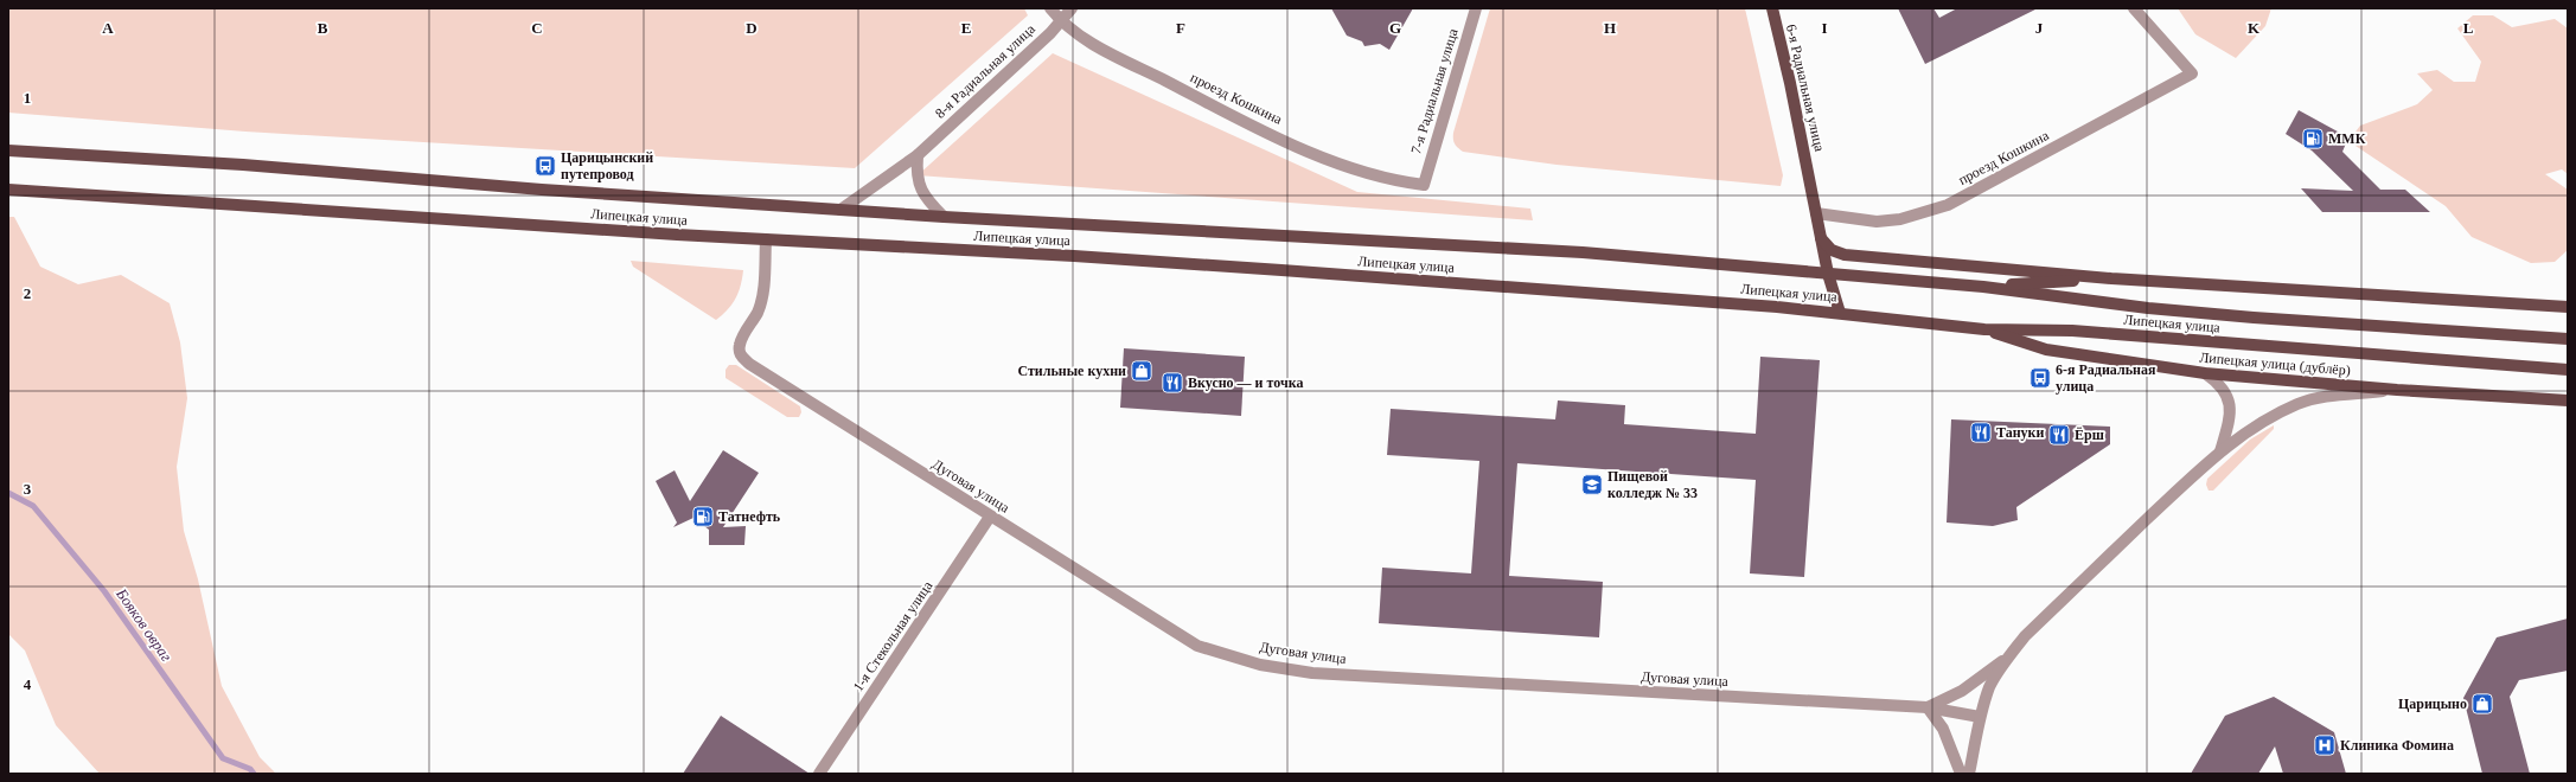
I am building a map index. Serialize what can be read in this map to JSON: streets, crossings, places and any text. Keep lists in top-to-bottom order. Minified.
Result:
{"streets":{"main road":["6-я Радиальная улица","Липецкая улица","Липецкая улица (дублёр)"],"street":["8-я Радиальная улица","7-я Радиальная улица","проезд Кошкина","Дуговая улица","1-я Стекольная улица"]},"crossings":[["8-я Радиальная улица","проезд Кошкина"],["8-я Радиальная улица","Липецкая улица"],["6-я Радиальная улица","проезд Кошкина"],["6-я Радиальная улица","Липецкая улица"],["7-я Радиальная улица","проезд Кошкина"],["Липецкая улица","Липецкая улица (дублёр)"],["Липецкая улица","Дуговая улица"],["Дуговая улица","1-я Стекольная улица"]],"water":["Бояков овраг"],"places":{"fuel station":["ММК","Татнефть"],"bus stop":["Царицынский путепровод","6-я Радиальная улица"],"shop":["Стильные кухни","Царицыно"],"restaurant":["Вкусно — и точка","Тануки","Ёрш"],"school or university":["Пищевой колледж № 33"],"hospital":["Клиника Фомина"]},"grid":{"columns":["A","B","C","D","E","F","G","H","I","J","K","L"],"rows":["1","2","3","4"]}}
